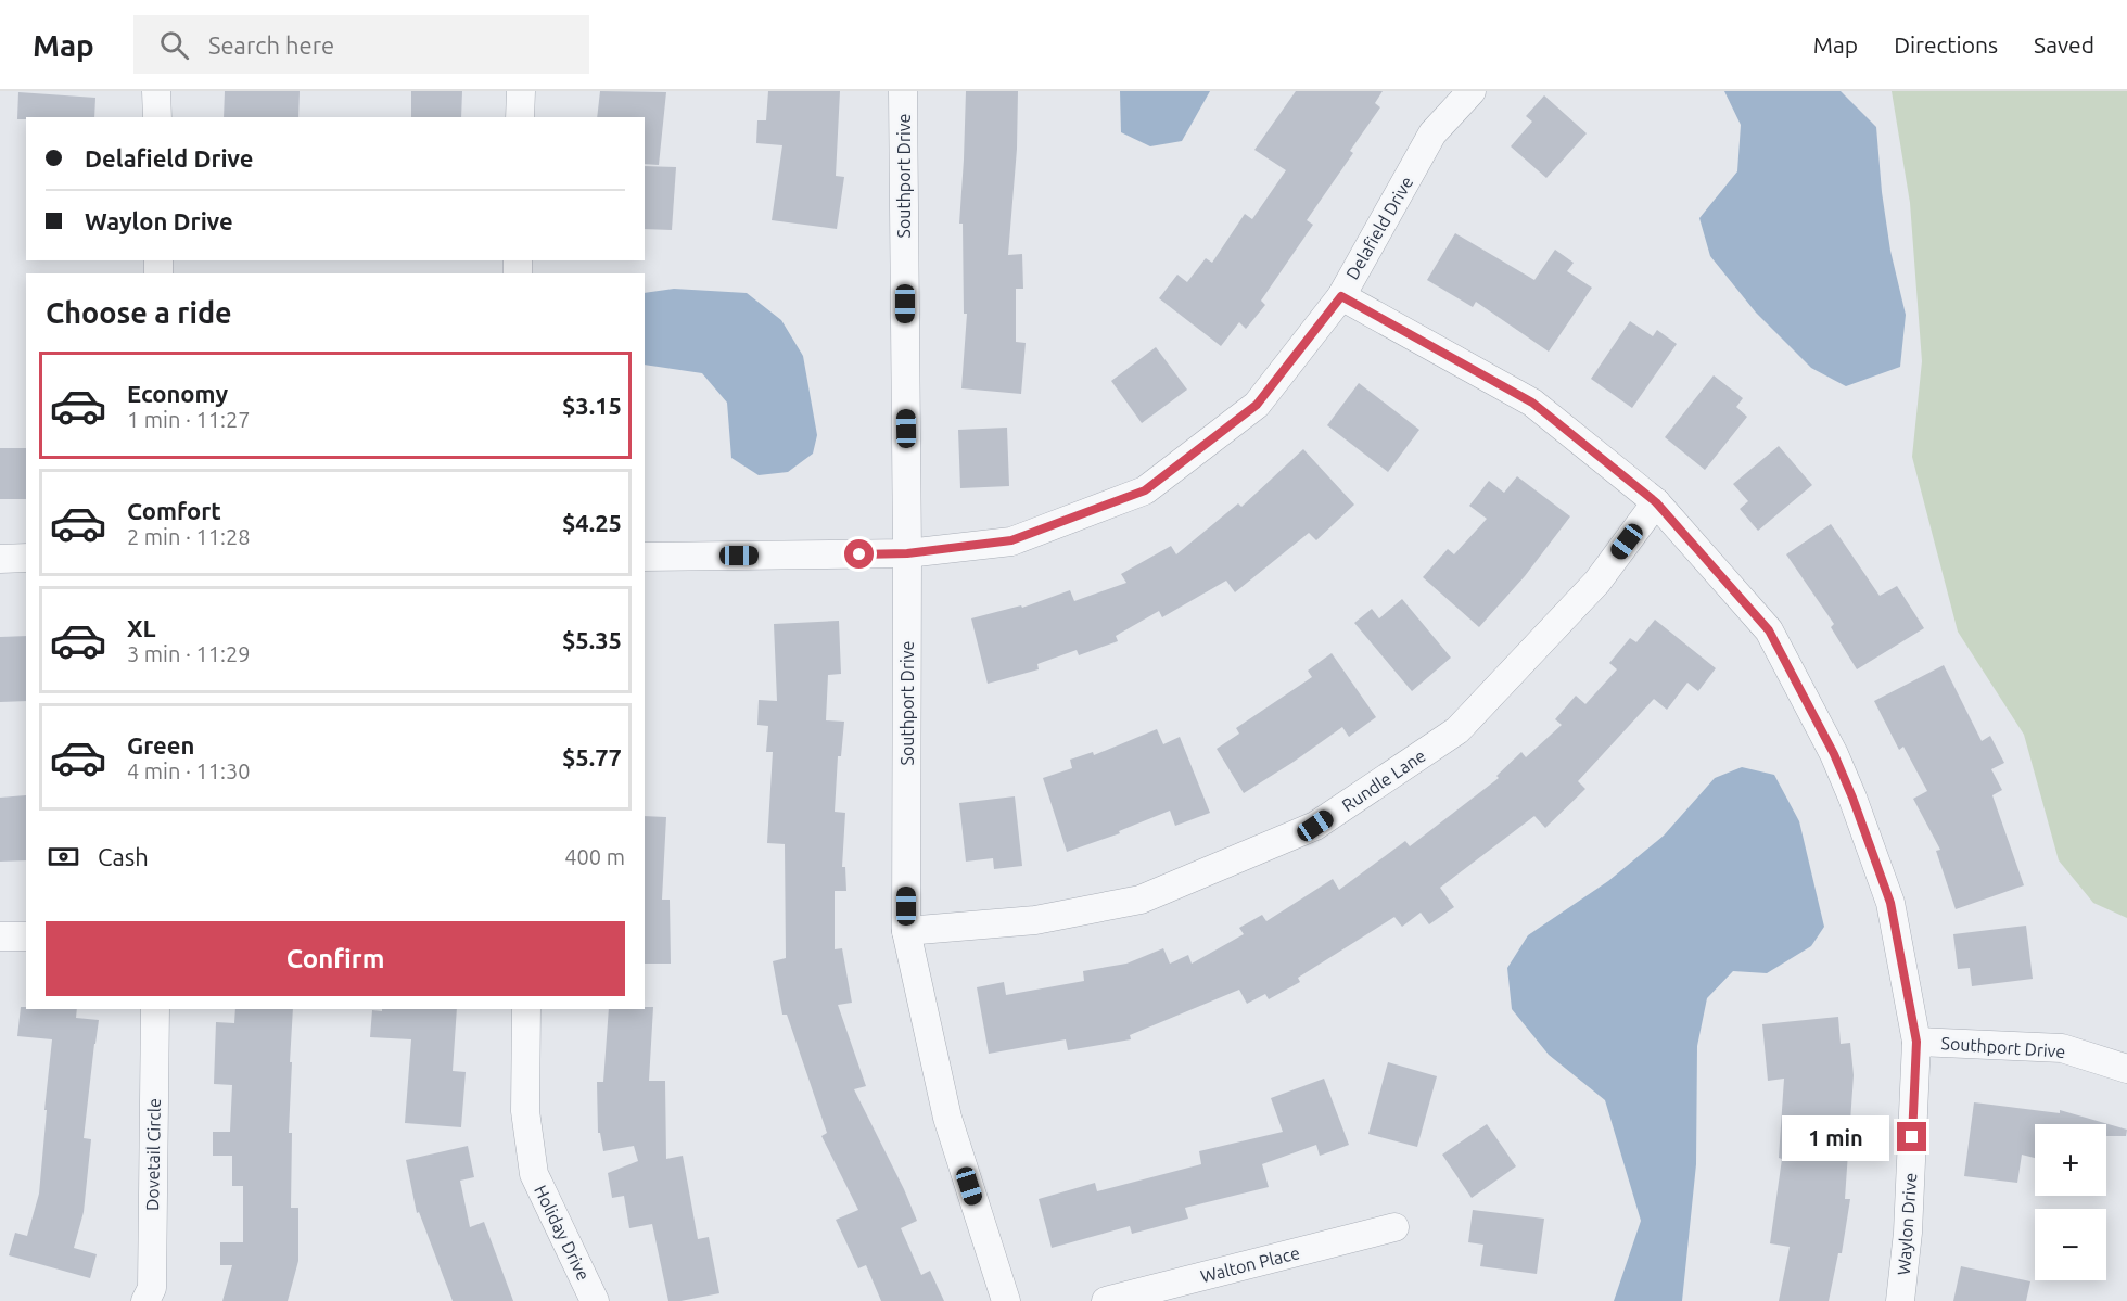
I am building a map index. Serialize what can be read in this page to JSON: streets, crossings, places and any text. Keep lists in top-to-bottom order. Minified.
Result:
{"streets":{"street":["Southport Drive","Delafield Drive","Rundle Lane","Dovetail Circle","Waylon Drive","Holiday Drive","Walton Place"]},"crossings":[["Southport Drive","Delafield Drive"],["Southport Drive","Rundle Lane"],["Southport Drive","Waylon Drive"],["Delafield Drive","Waylon Drive"],["Rundle Lane","Waylon Drive"]],"page":{"header":"Map","search":"Search here","nav":["Map","Directions","Saved"],"banner":["Delafield Drive","Waylon Drive"],"heading":"Choose a ride","list":[{"name":"Economy","note":"1 min · 11:27","value":"$3.15"},{"name":"Comfort","note":"2 min · 11:28","value":"$4.25"},{"name":"XL","note":"3 min · 11:29","value":"$5.35"},{"name":"Green","note":"4 min · 11:30","value":"$5.77"}],"pay":["Cash","400 m"],"buttons":"Confirm","bubble":"1 min","map_buttons":["+","−"]}}
